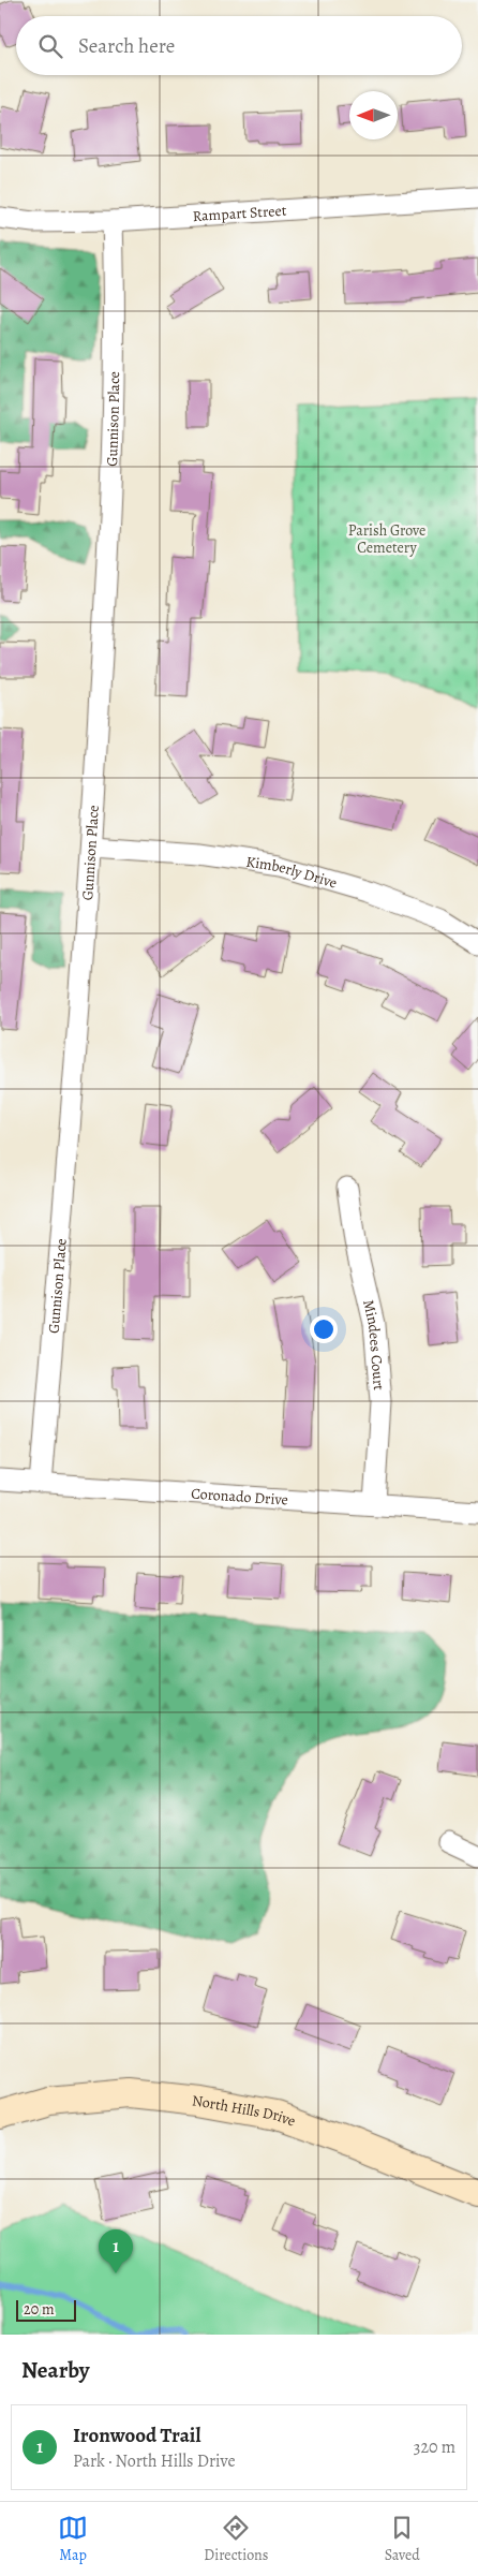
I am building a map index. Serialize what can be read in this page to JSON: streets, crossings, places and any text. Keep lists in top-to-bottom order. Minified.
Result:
{"streets":{"main road":["North Hills Drive"],"street":["Rampart Street","Gunnison Place","Kimberly Drive","Mindees Court","Coronado Drive"]},"crossings":[["Rampart Street","Gunnison Place"],["Gunnison Place","Kimberly Drive"],["Gunnison Place","Coronado Drive"],["Mindees Court","Coronado Drive"]],"parks":["Parish Grove Cemetery"],"scale_bar":"20 m","north":"left","page":{"search":"Search here","pins":"1","scale":"20 m","heading":"Nearby","list":[{"mark":"1","name":"Ironwood Trail","note":"Park · North Hills Drive","value":"320 m"}],"nav":["Map","Directions","Saved"]}}
